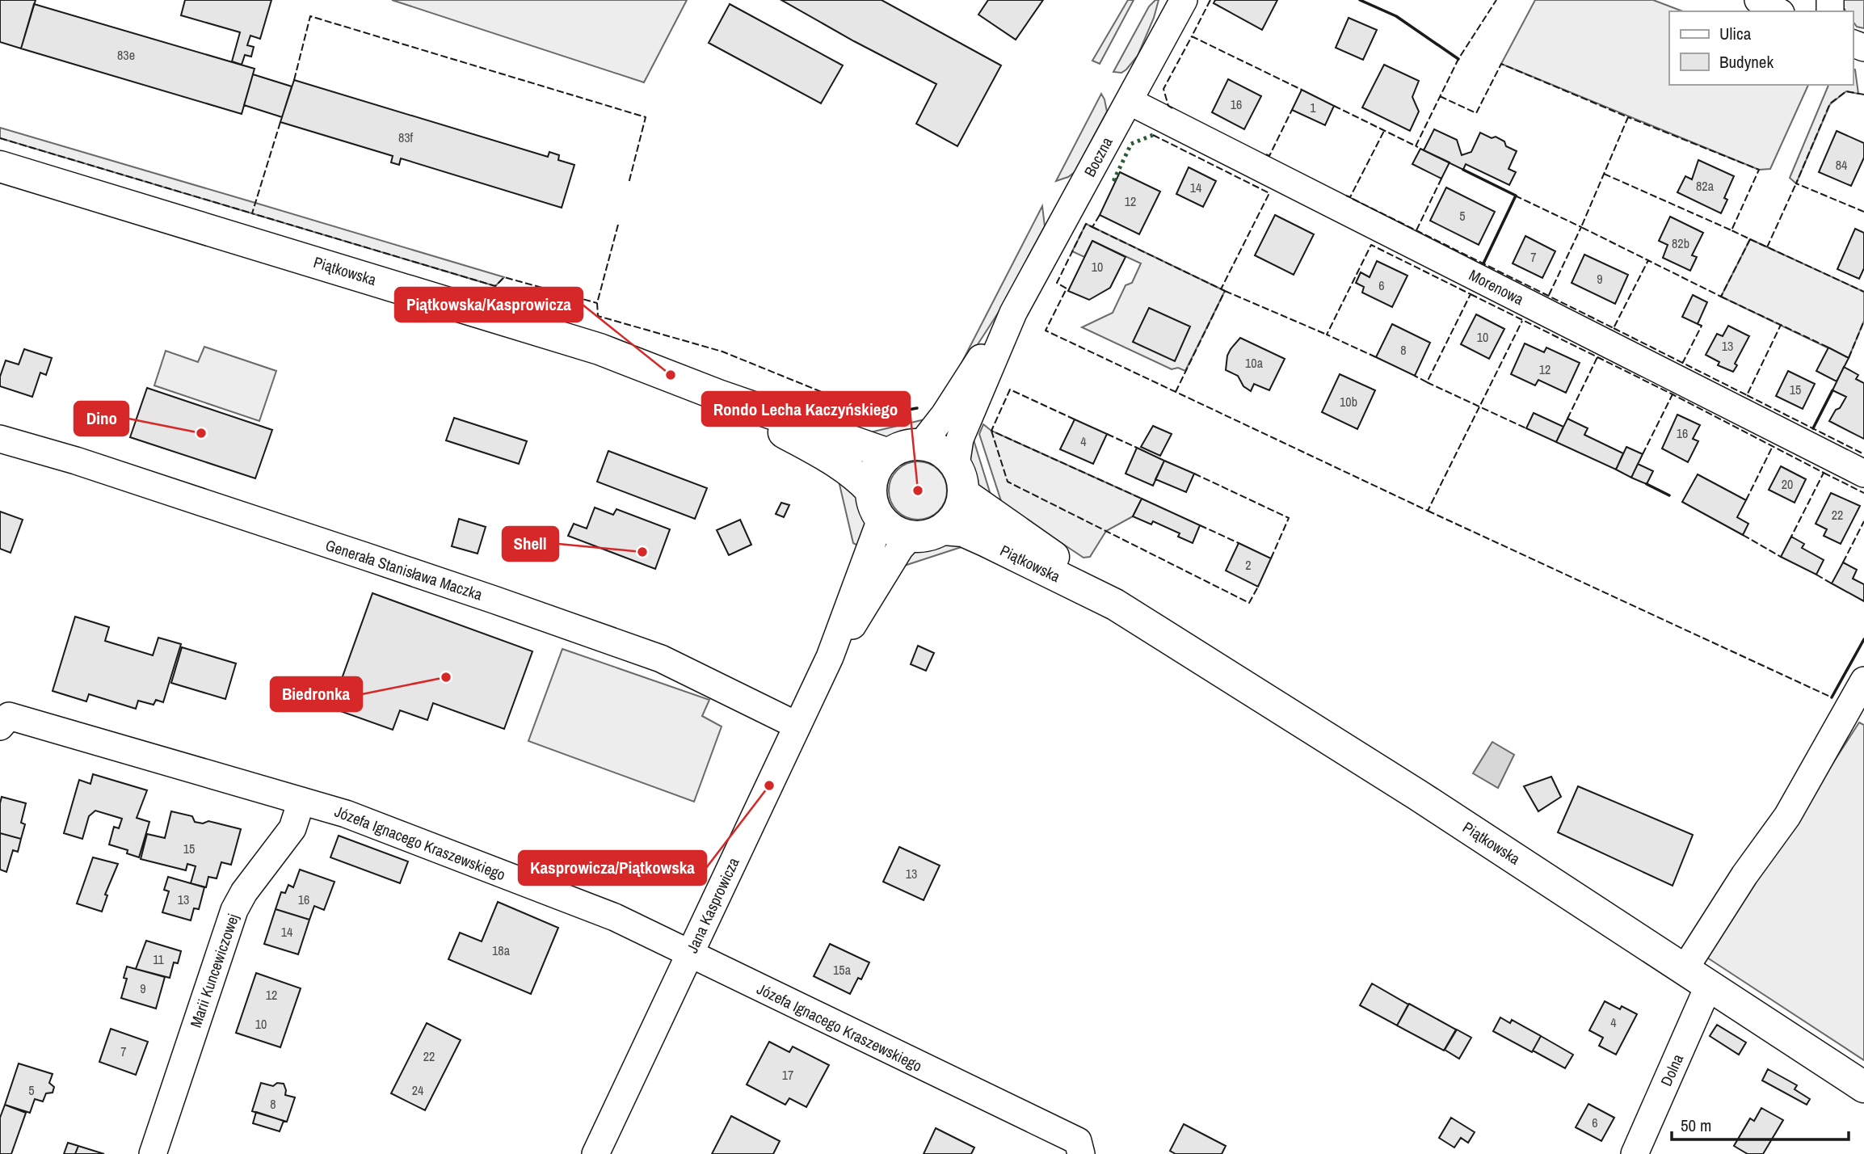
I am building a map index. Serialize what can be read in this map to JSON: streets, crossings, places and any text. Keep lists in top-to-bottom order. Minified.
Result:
{"streets":{"main road":["Piątkowska"],"street":["Boczna","Morenowa","Generała Stanisława Maczka","Józefa Ignacego Kraszewskiego","Jana Kasprowicza","Marii Kuncewiczowej","Dolna"]},"crossings":[["Boczna","Piątkowska"],["Boczna","Morenowa"],["Boczna","Jana Kasprowicza"],["Piątkowska","Jana Kasprowicza"],["Piątkowska","Dolna"],["Generała Stanisława Maczka","Jana Kasprowicza"],["Józefa Ignacego Kraszewskiego","Jana Kasprowicza"],["Józefa Ignacego Kraszewskiego","Marii Kuncewiczowej"]],"places":["Piątkowska/Kasprowicza","Dino","Rondo Lecha Kaczyńskiego","Shell","Biedronka","Kasprowicza/Piątkowska"],"house_numbers":["83e","16","1","83f","84","82a","14","12","5","82b","7","10","9","6","10","13","8","10a","12","15","10b","16","4","20","22","2","15","13","13","16","14","18a","11","15a","9","12","4","10","7","22","17","5","24","8","6"],"legend":["Ulica","Budynek"],"scale_bar":"50 m"}
